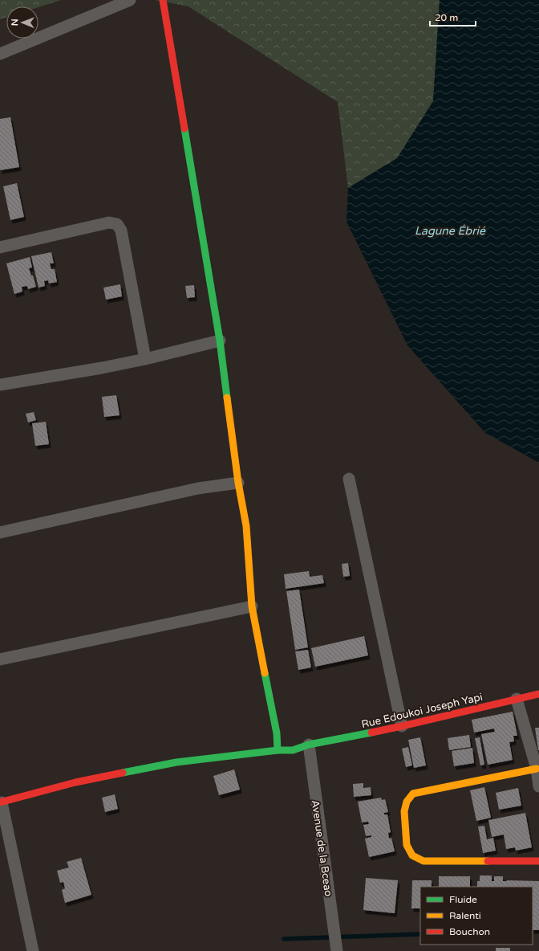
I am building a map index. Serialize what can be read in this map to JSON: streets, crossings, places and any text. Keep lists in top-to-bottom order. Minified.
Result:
{"streets":{"street":["Rue Edoukoi Joseph Yapi","Avenue de la Bceao"]},"crossings":[["Rue Edoukoi Joseph Yapi","Avenue de la Bceao"]],"water":["Lagune Ébrié"],"legend":["Fluide","Ralenti","Bouchon"],"scale_bar":"20 m","north":"left"}
